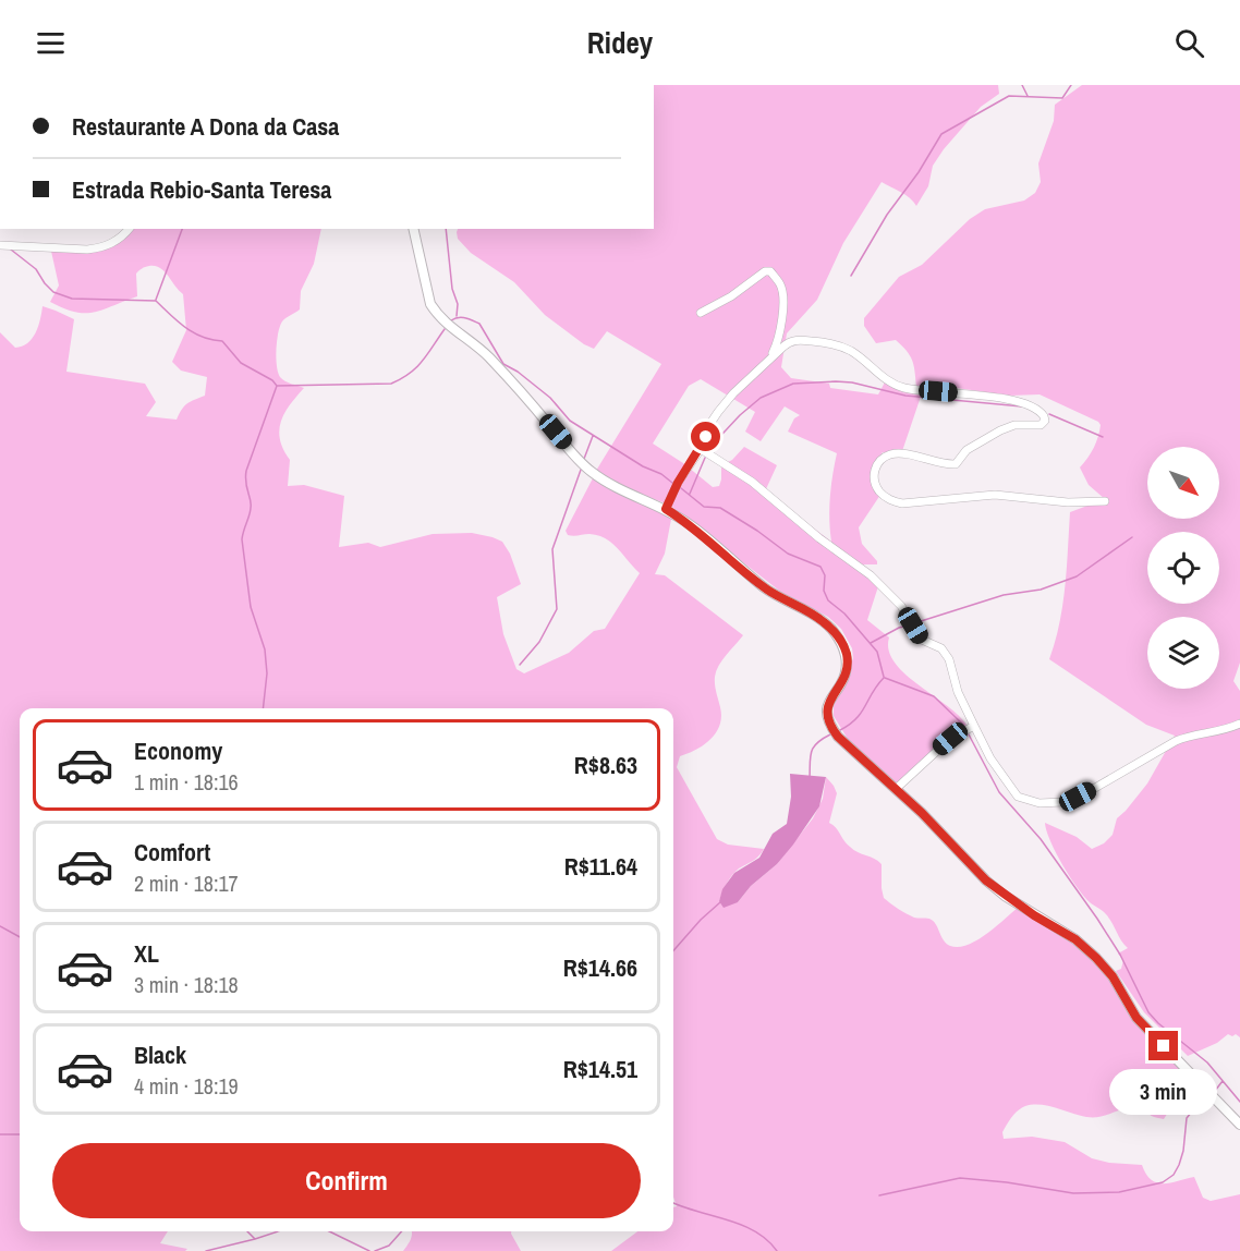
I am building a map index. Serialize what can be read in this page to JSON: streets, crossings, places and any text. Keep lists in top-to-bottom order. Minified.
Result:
{"north":"bottom right","page":{"header":"Ridey","banner":["Restaurante A Dona da Casa","Estrada Rebio-Santa Teresa"],"list":[{"name":"Economy","note":"1 min · 18:16","value":"R$8.63"},{"name":"Comfort","note":"2 min · 18:17","value":"R$11.64"},{"name":"XL","note":"3 min · 18:18","value":"R$14.66"},{"name":"Black","note":"4 min · 18:19","value":"R$14.51"}],"bubble":"3 min","buttons":"Confirm"}}
